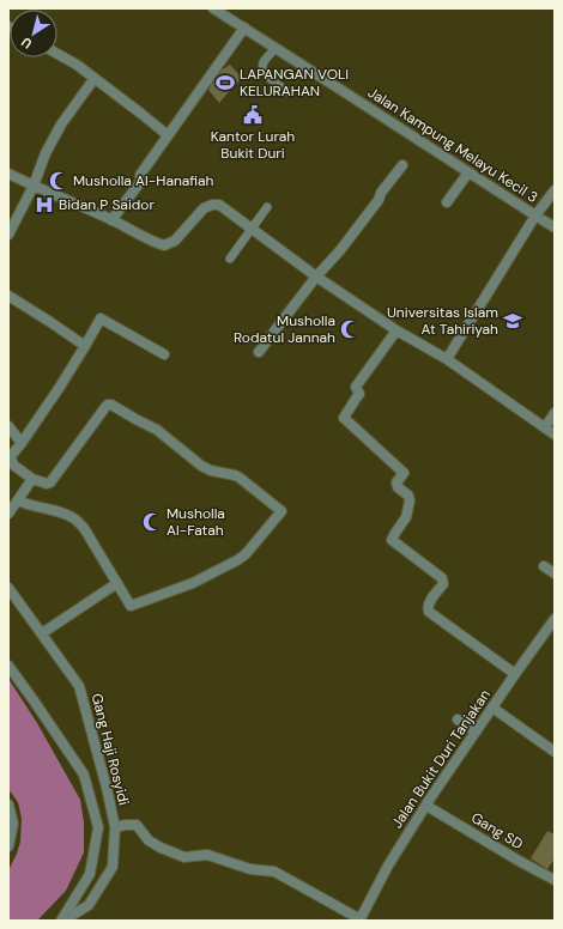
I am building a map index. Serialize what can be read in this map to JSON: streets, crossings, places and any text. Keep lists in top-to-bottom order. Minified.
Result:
{"streets":{"street":["Jalan Kampung Melayu Kecil 3","Gang Haji Rosyidi","Jalan Bukit Duri Tanjakan","Gang SD"]},"crossings":[["Jalan Bukit Duri Tanjakan","Gang SD"]],"places":{"sports":["LAPANGAN VOLI KELURAHAN"],"public building":["Kantor Lurah Bukit Duri"],"mosque":["Musholla Al-Hanafiah","Musholla Rodatul Jannah","Musholla Al-Fatah"],"hospital":["Bidan P Saidor"],"school or university":["Universitas Islam At Tahiriyah"]},"north":"bottom left"}
